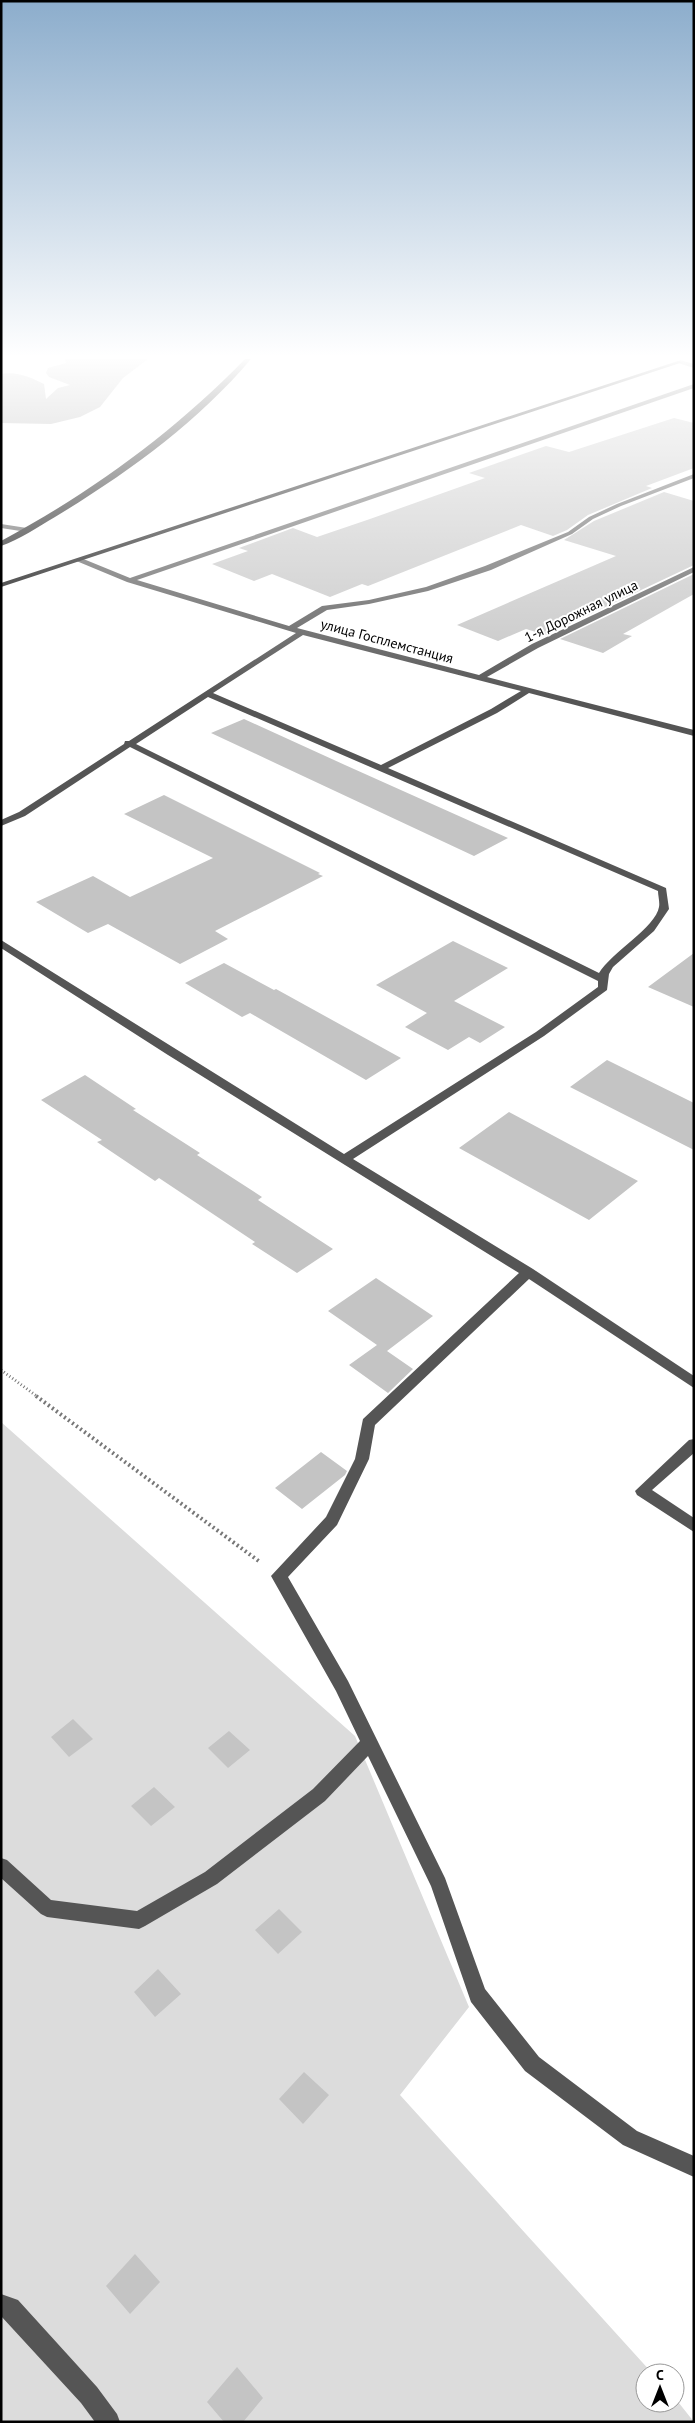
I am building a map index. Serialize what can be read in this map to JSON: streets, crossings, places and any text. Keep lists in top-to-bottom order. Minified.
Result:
{"streets":{"street":["1-я Дорожная улица","улица Госплемстанция"]},"crossings":[["1-я Дорожная улица","улица Госплемстанция"]],"north":"top"}
